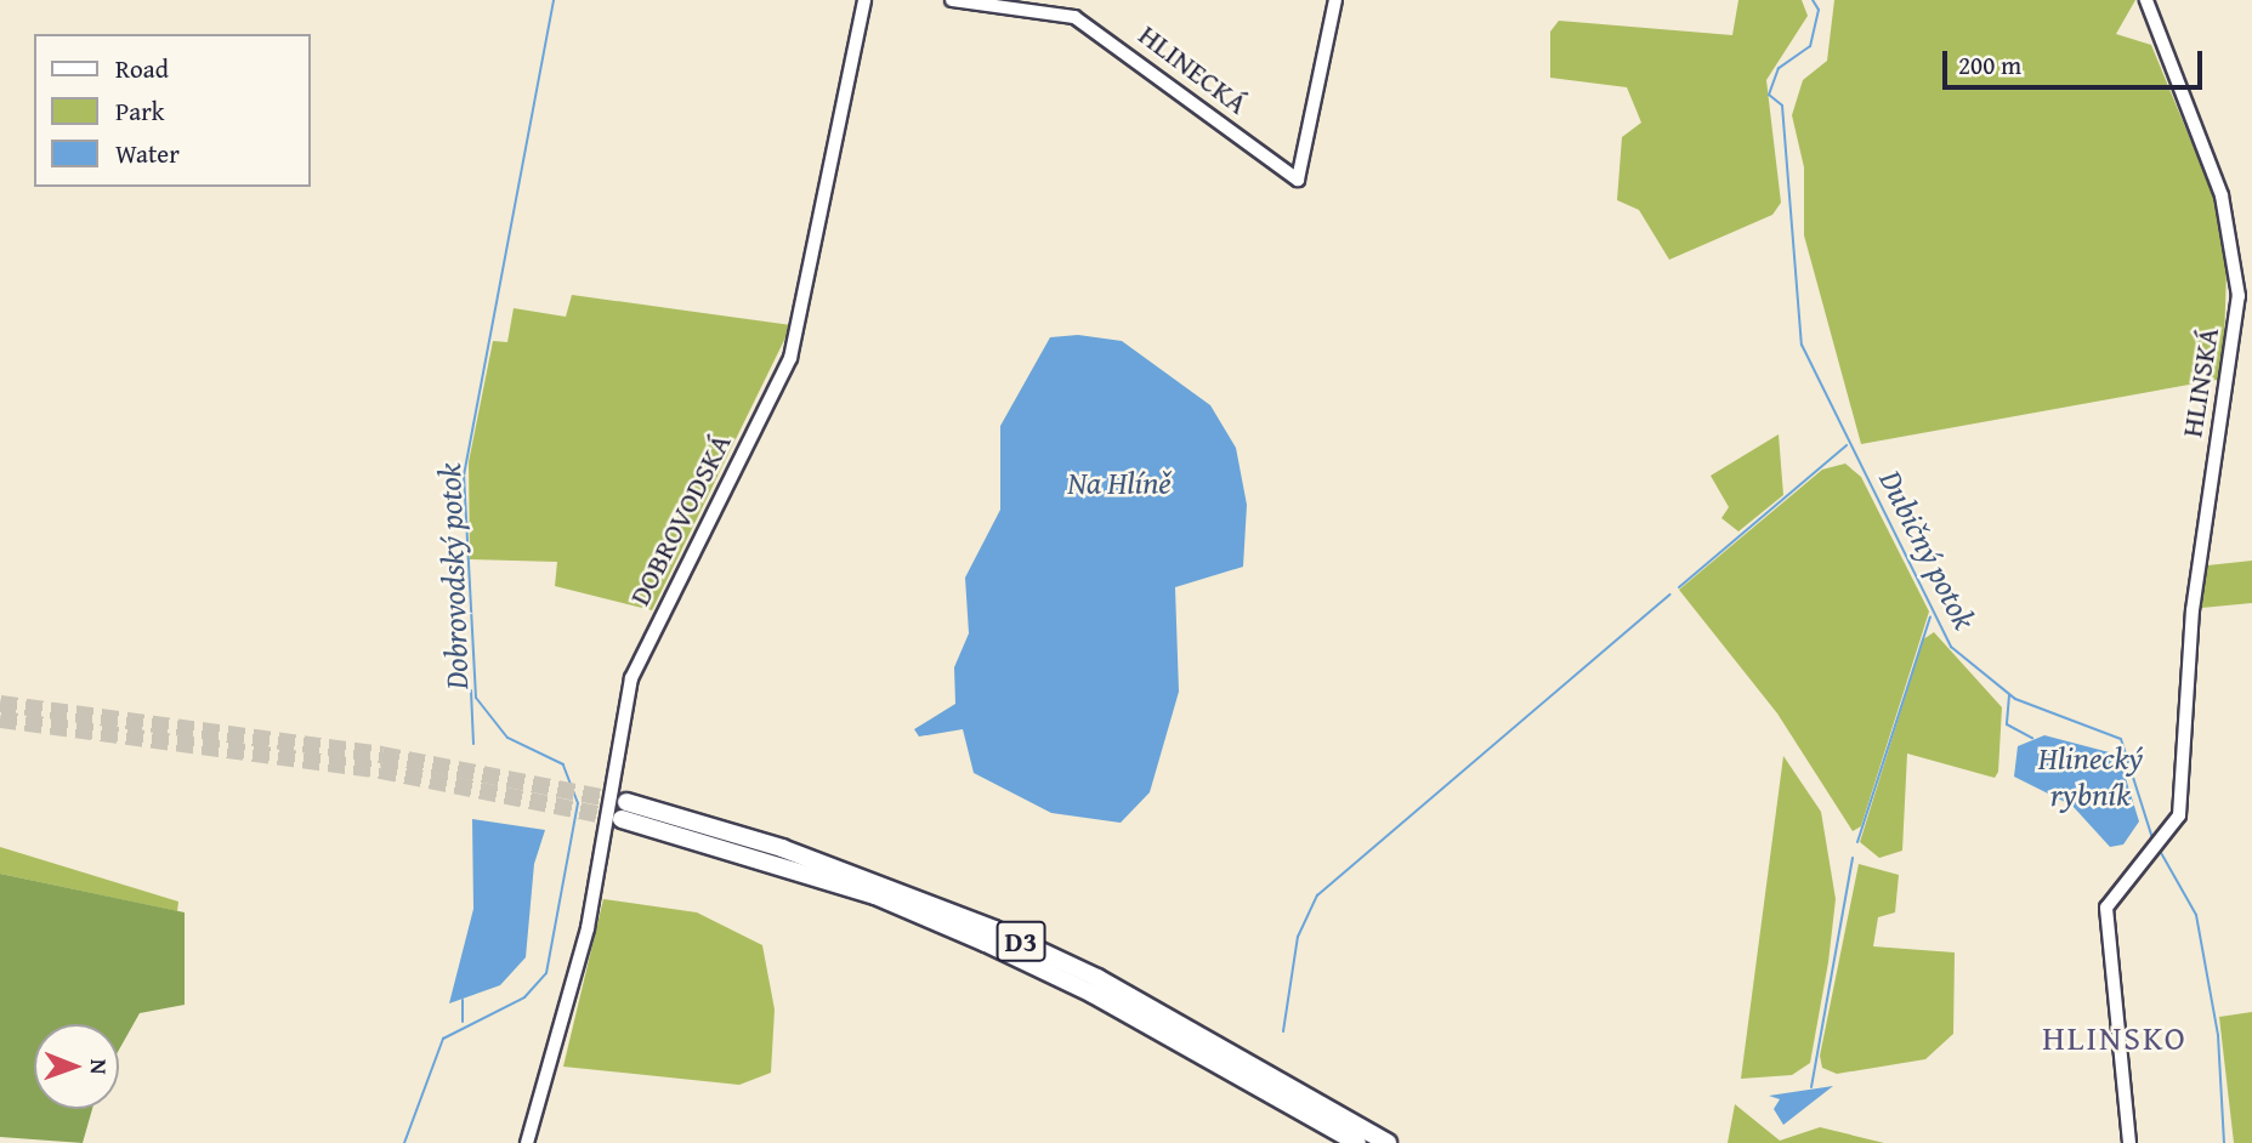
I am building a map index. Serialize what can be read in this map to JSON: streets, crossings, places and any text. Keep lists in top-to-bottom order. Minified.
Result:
{"streets":{"highway":["D3"],"street":["HLINECKÁ","HLINSKÁ","DOBROVODSKÁ"]},"districts":["HLINSKO"],"water":["Na Hlíně","Dubičný potok","Dobrovodský potok","Hlinecký rybník"],"legend":["Road","Park","Water"],"scale_bar":"200 m","north":"right"}
